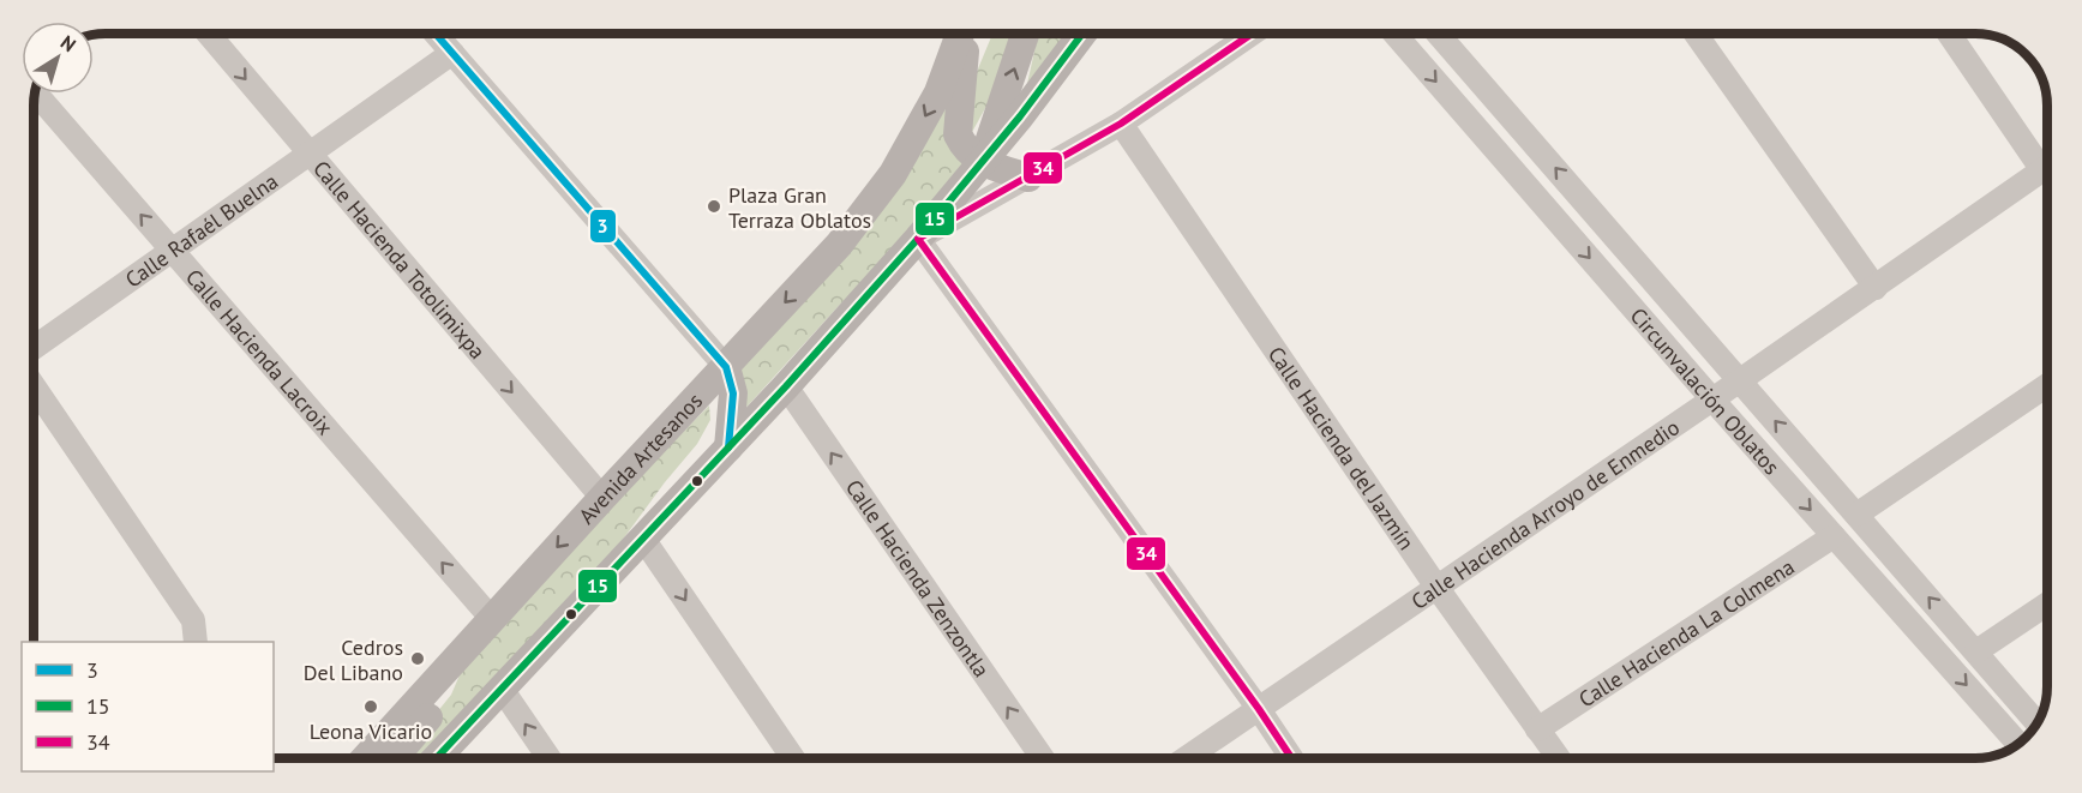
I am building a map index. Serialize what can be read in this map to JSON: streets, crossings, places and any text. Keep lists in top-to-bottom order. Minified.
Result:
{"streets":{"main road":["Avenida Artesanos"],"street":["Calle Rafaél Buelna","Calle Hacienda Totolimixpa","Calle Hacienda Lacroix","Circunvalación Oblatos","Calle Hacienda del Jazmín","Calle Hacienda Arroyo de Enmedio","Calle Hacienda Zenzontla","Calle Hacienda La Colmena"]},"crossings":[["Calle Rafaél Buelna","Calle Hacienda Totolimixpa"],["Calle Rafaél Buelna","Calle Hacienda Lacroix"],["Calle Hacienda Totolimixpa","Avenida Artesanos"],["Calle Hacienda Lacroix","Avenida Artesanos"],["Circunvalación Oblatos","Calle Hacienda Arroyo de Enmedio"],["Circunvalación Oblatos","Calle Hacienda La Colmena"],["Calle Hacienda del Jazmín","Calle Hacienda Arroyo de Enmedio"],["Calle Hacienda del Jazmín","Calle Hacienda La Colmena"]],"one_way":["Calle Hacienda Lacroix"],"places":["Plaza Gran Terraza Oblatos","Cedros Del Libano","Leona Vicario"],"lines":["transit line 3","transit line 15","transit line 34"],"legend":["3","15","34"],"north":"top right"}
